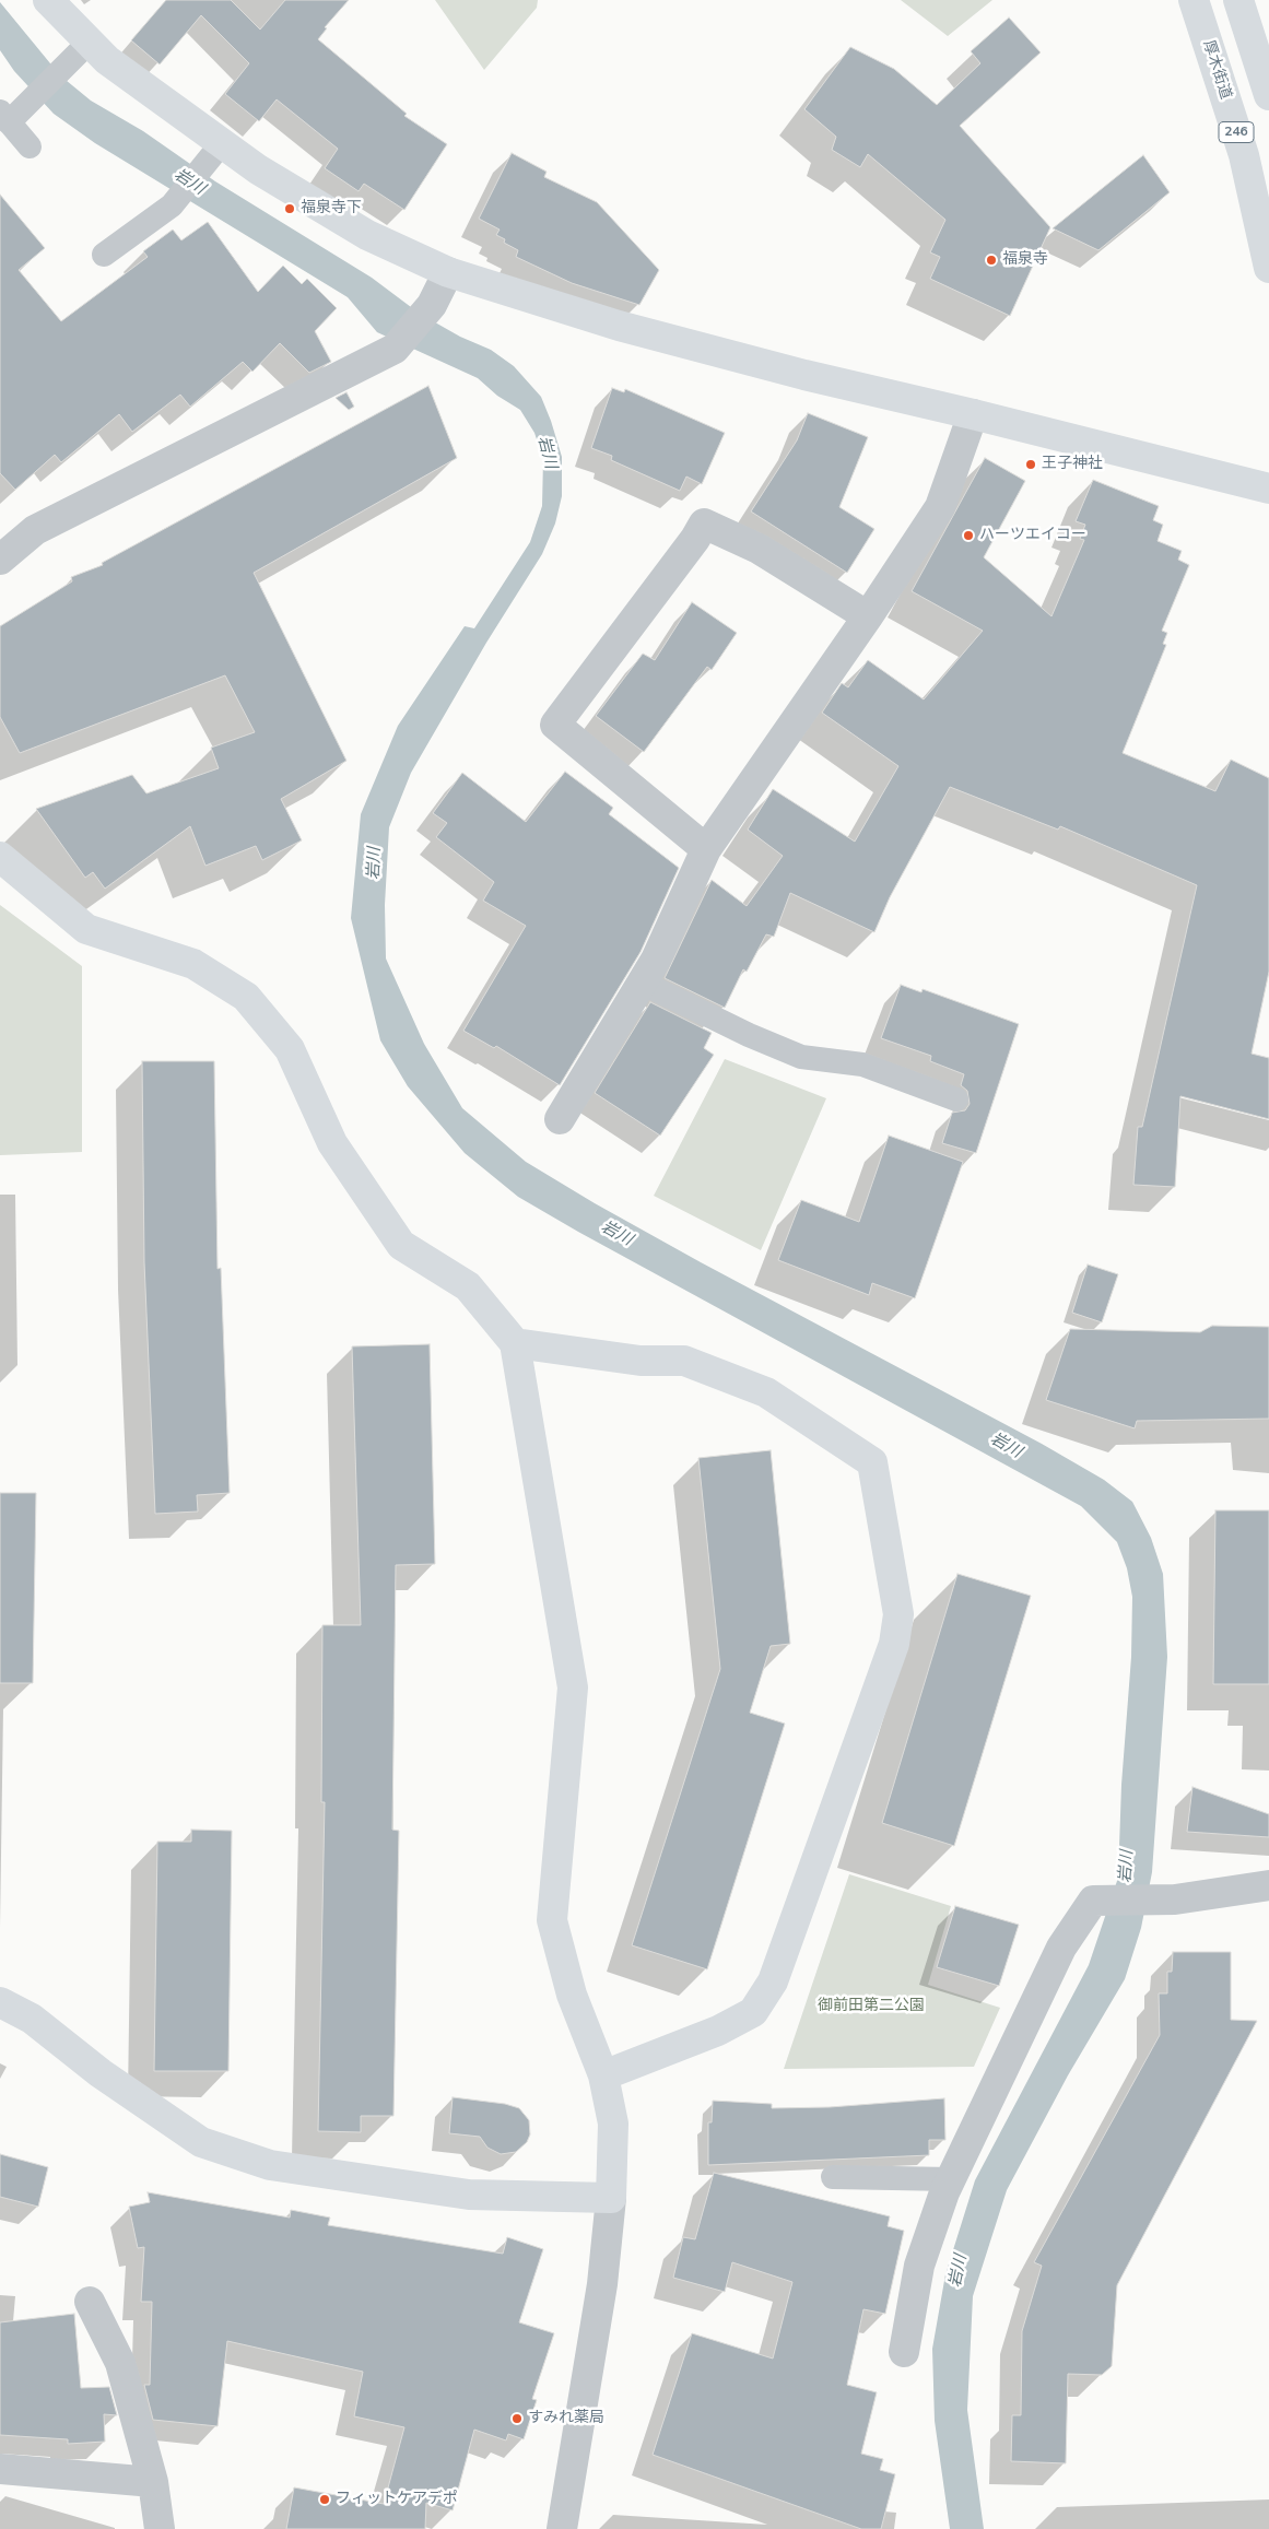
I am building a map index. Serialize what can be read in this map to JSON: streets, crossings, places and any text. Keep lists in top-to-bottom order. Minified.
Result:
{"streets":{"main road":["厚木街道","246"]},"water":["岩川"],"parks":["御前田第二公園"],"places":["福泉寺下","福泉寺","王子神社","ハーツエイコー","すみれ薬局","フィットケアデポ"]}
